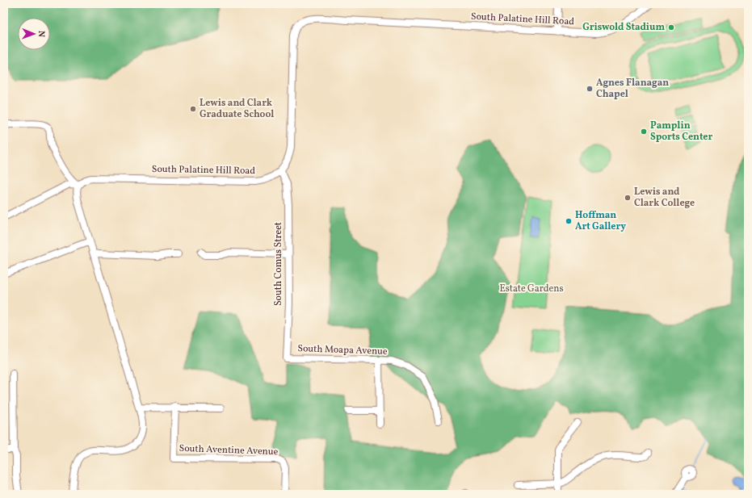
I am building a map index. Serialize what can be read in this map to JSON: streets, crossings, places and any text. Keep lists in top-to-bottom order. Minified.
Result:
{"streets":{"street":["South Palatine Hill Road","South Comus Street","South Moapa Avenue","South Aventine Avenue"]},"crossings":[["South Palatine Hill Road","South Comus Street"],["South Comus Street","South Moapa Avenue"]],"parks":["Estate Gardens"],"places":["Griswold Stadium","Agnes Flanagan Chapel","Lewis and Clark Graduate School","Pamplin Sports Center","Lewis and Clark College","Hoffman Art Gallery"],"north":"right"}
